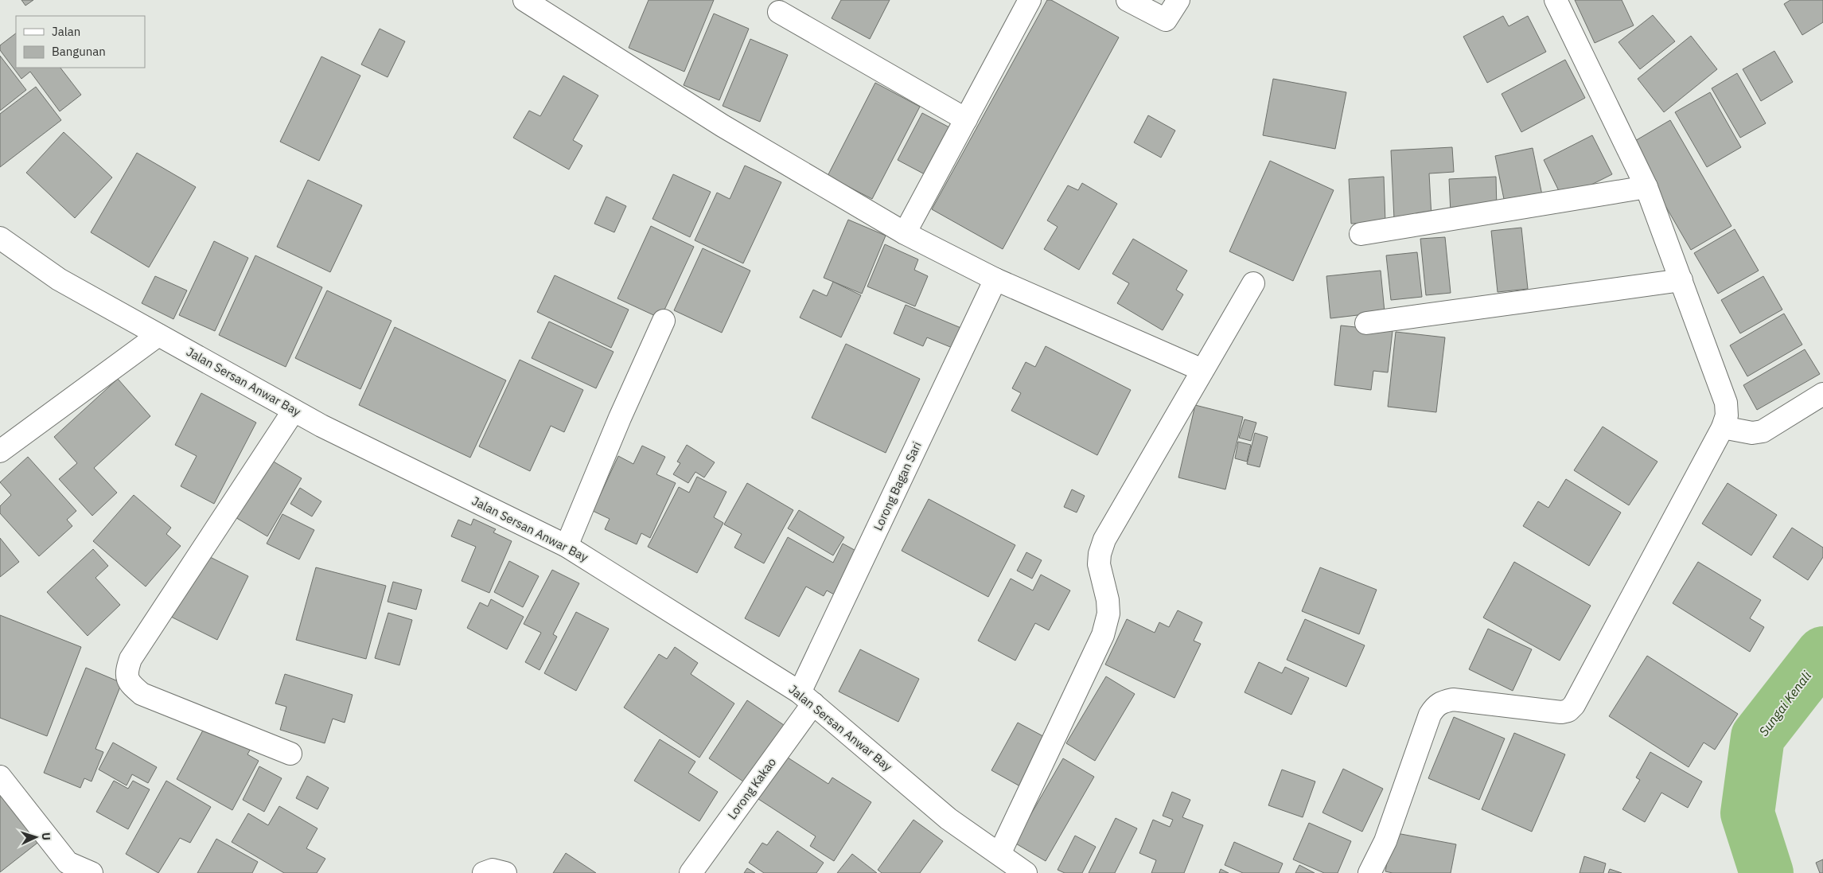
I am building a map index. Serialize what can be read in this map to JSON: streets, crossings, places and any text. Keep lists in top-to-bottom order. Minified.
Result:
{"streets":{"street":["Jalan Sersan Anwar Bay","Lorong Bagan Sari","Lorong Kakao"]},"crossings":[["Jalan Sersan Anwar Bay","Lorong Bagan Sari"],["Jalan Sersan Anwar Bay","Lorong Kakao"],["Lorong Bagan Sari","Lorong Kakao"]],"water":["Sungai Kenali"],"legend":["Jalan","Bangunan"],"north":"right"}
